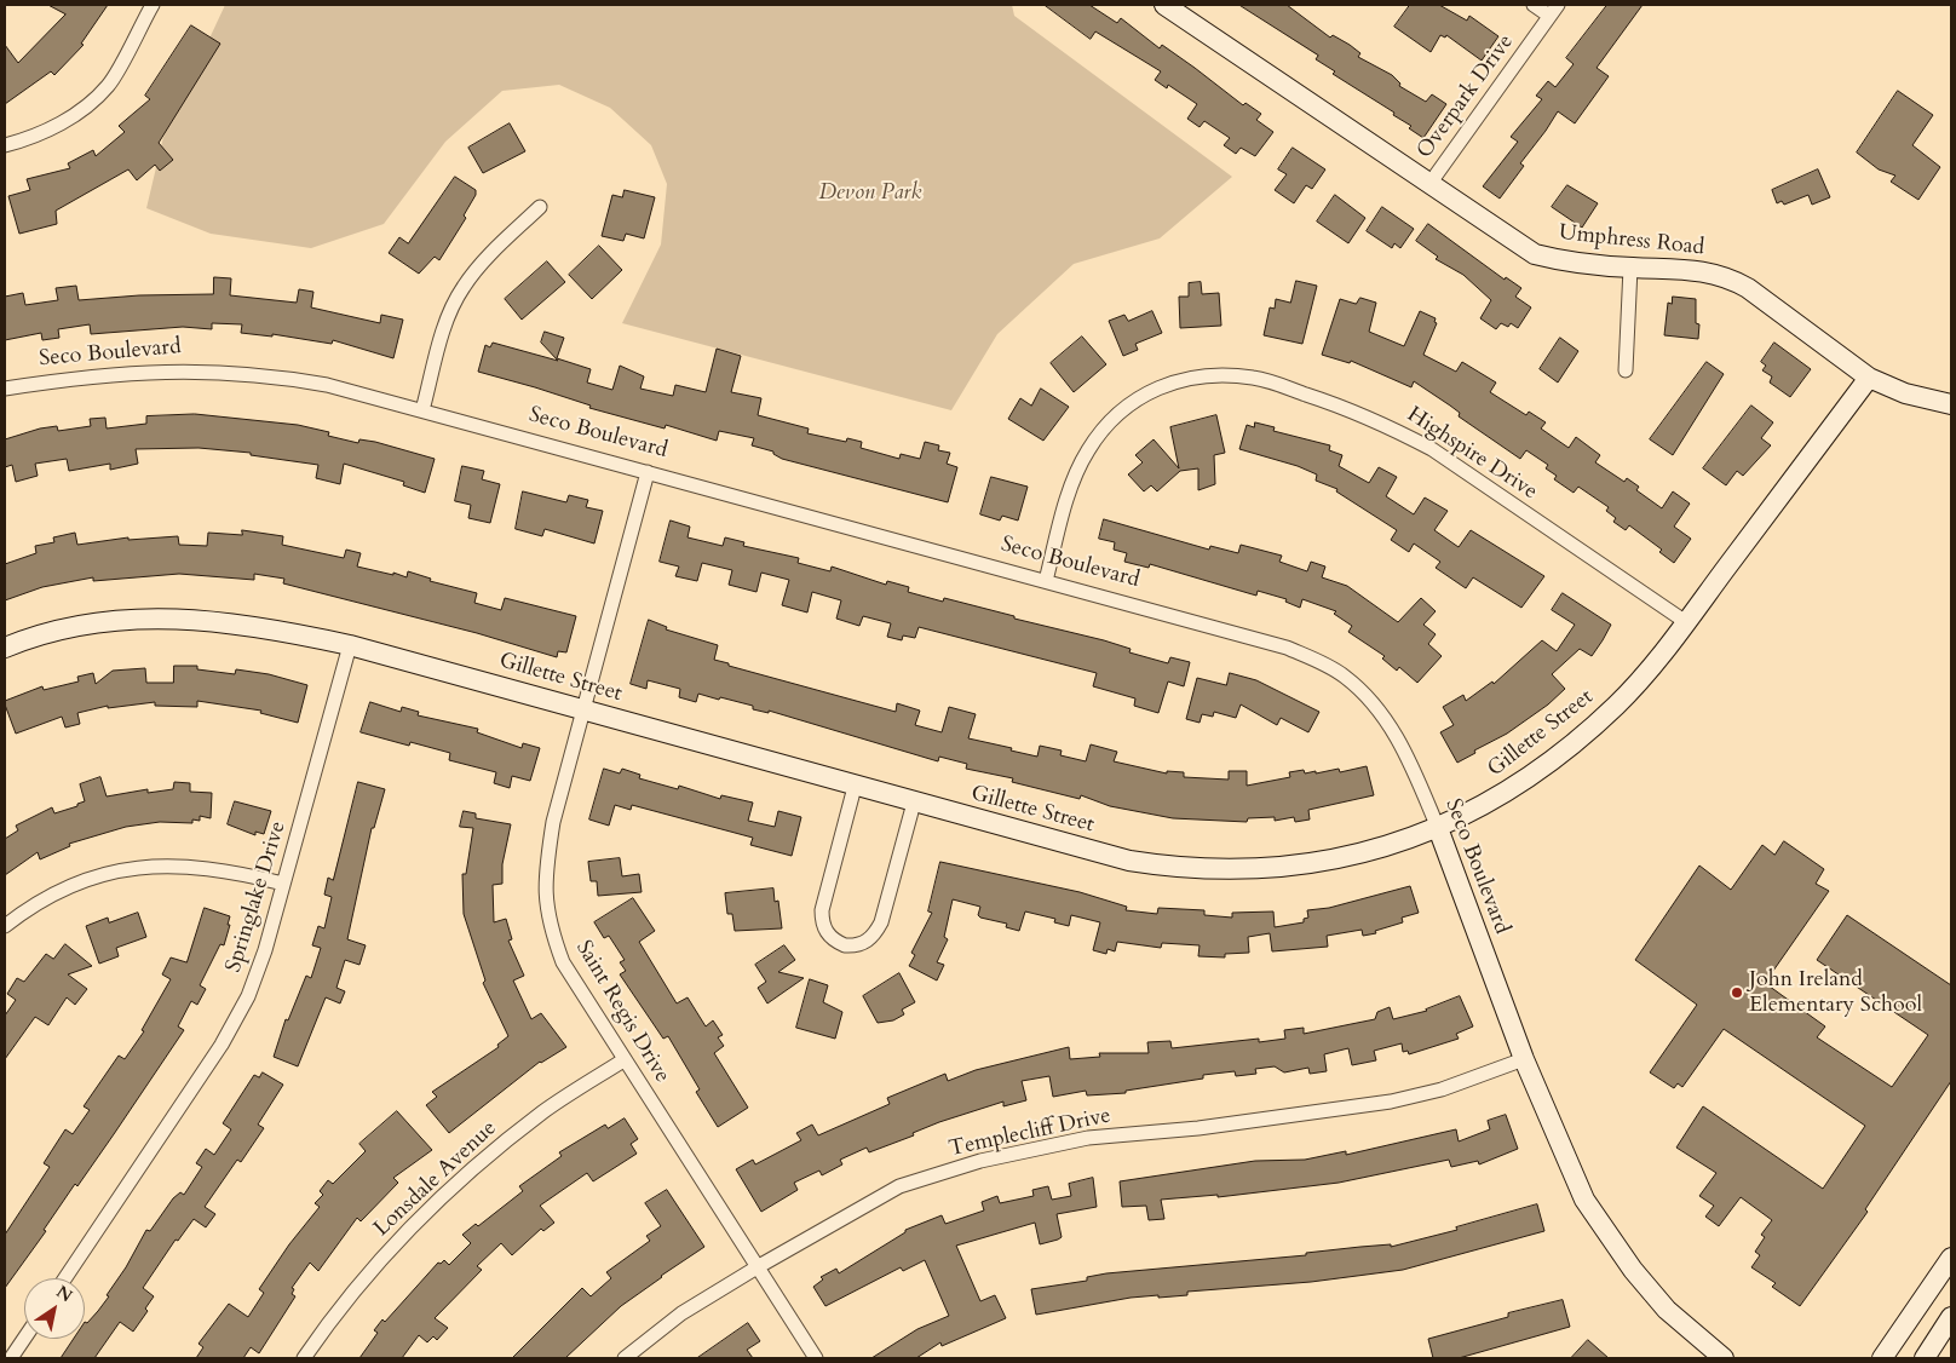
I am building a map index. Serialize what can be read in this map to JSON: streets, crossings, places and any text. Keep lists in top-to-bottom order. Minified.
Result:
{"streets":{"street":["Overpark Drive","Umphress Road","Seco Boulevard","Highspire Drive","Gillette Street","Springlake Drive","Saint Regis Drive","Templecliff Drive","Lonsdale Avenue"]},"crossings":[["Overpark Drive","Umphress Road"],["Umphress Road","Gillette Street"],["Seco Boulevard","Highspire Drive"],["Seco Boulevard","Gillette Street"],["Seco Boulevard","Saint Regis Drive"],["Seco Boulevard","Templecliff Drive"],["Highspire Drive","Gillette Street"],["Gillette Street","Springlake Drive"],["Gillette Street","Saint Regis Drive"],["Saint Regis Drive","Templecliff Drive"],["Saint Regis Drive","Lonsdale Avenue"]],"parks":["Devon Park"],"places":["John Ireland Elementary School"],"north":"top right"}
